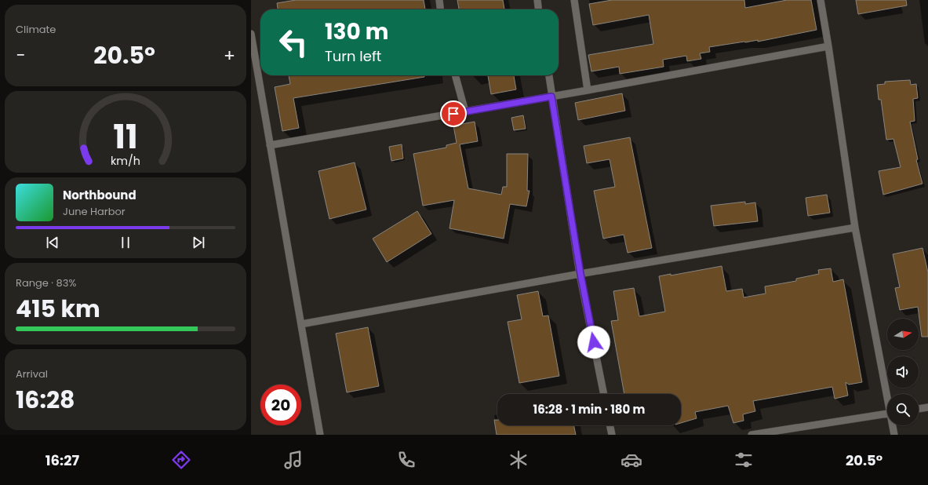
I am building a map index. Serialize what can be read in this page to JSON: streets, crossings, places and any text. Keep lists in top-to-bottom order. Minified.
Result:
{"north":"right","page":{"tile":["Climate",["Range · 83%","415 km"],["Arrival","16:28"]],"turn":["130 m","Turn left"],"heat":["−","20.5°","+"],"song":["Northbound","June Harbor"],"limit":"20","trip":"16:28 · 1 min · 180 m","tabs":["16:27","20.5°"],"gauge":["11","km/h"]}}
